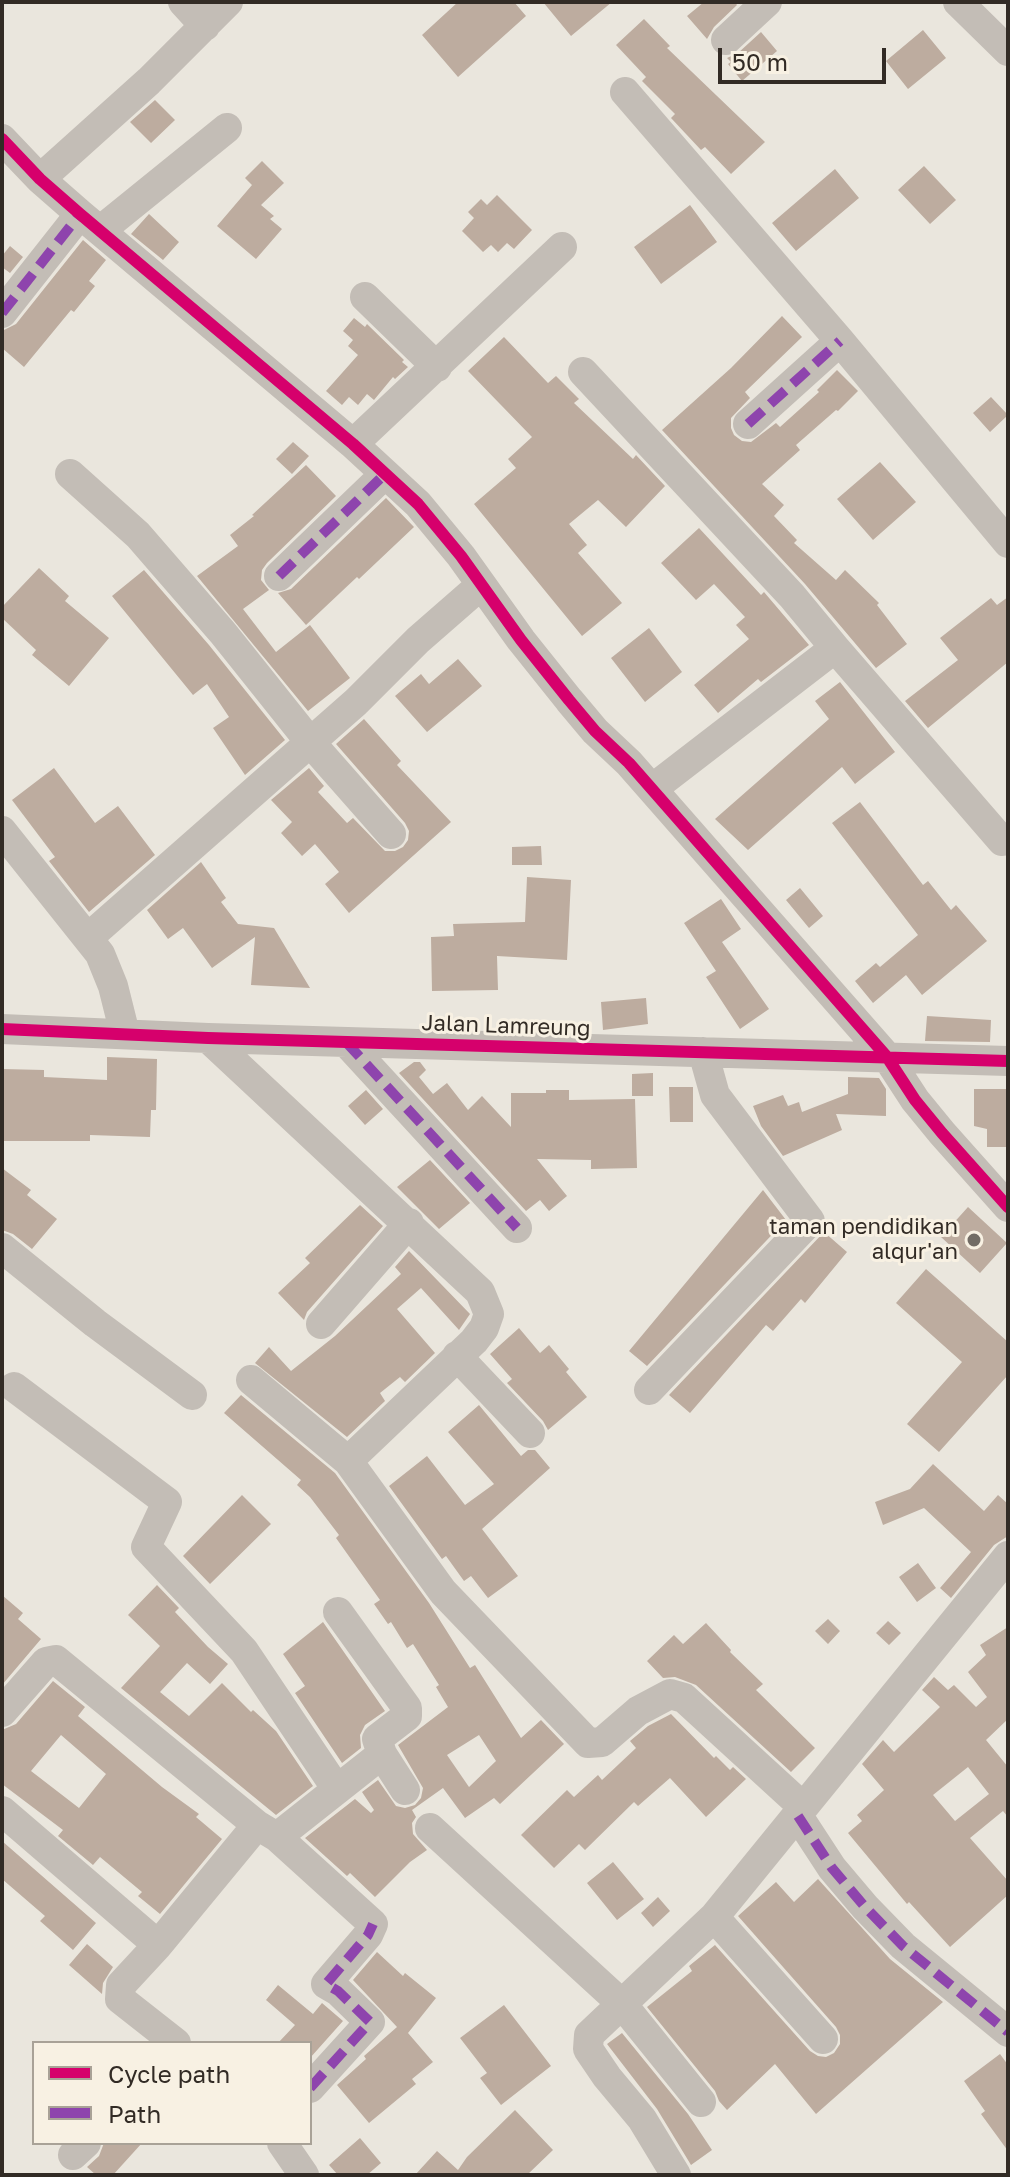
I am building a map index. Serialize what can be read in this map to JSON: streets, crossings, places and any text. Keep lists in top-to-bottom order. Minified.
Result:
{"streets":{"street":["Jalan Lamreung"]},"places":["taman pendidikan alqur'an"],"legend":["Cycle path","Path"],"scale_bar":"50 m"}
